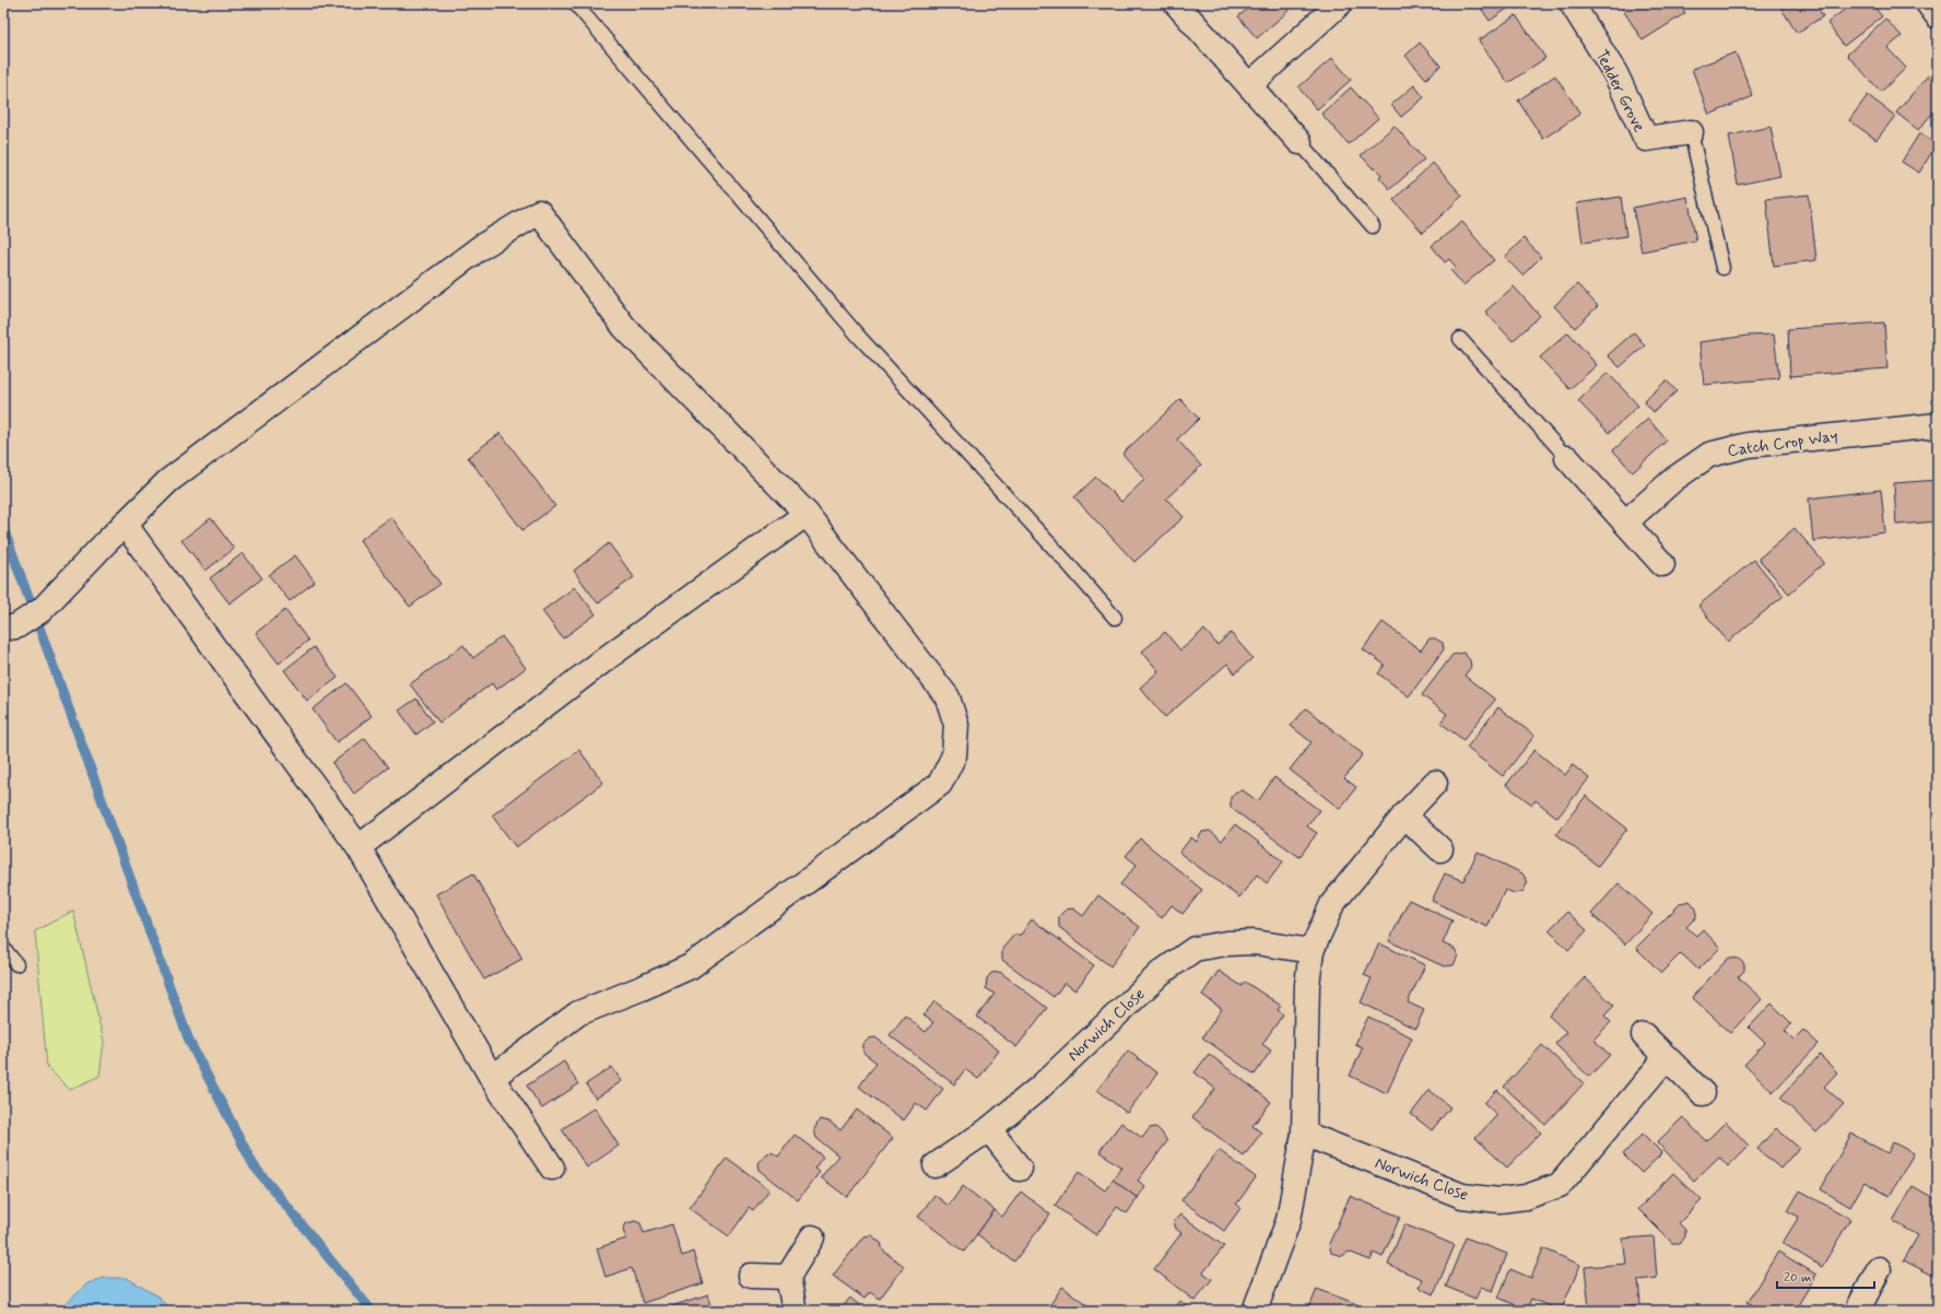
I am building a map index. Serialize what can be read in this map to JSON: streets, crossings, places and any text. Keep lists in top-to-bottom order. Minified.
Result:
{"streets":{"street":["Tedder Grove","Catch Crop Way","Norwich Close"]},"scale_bar":"20 m"}
